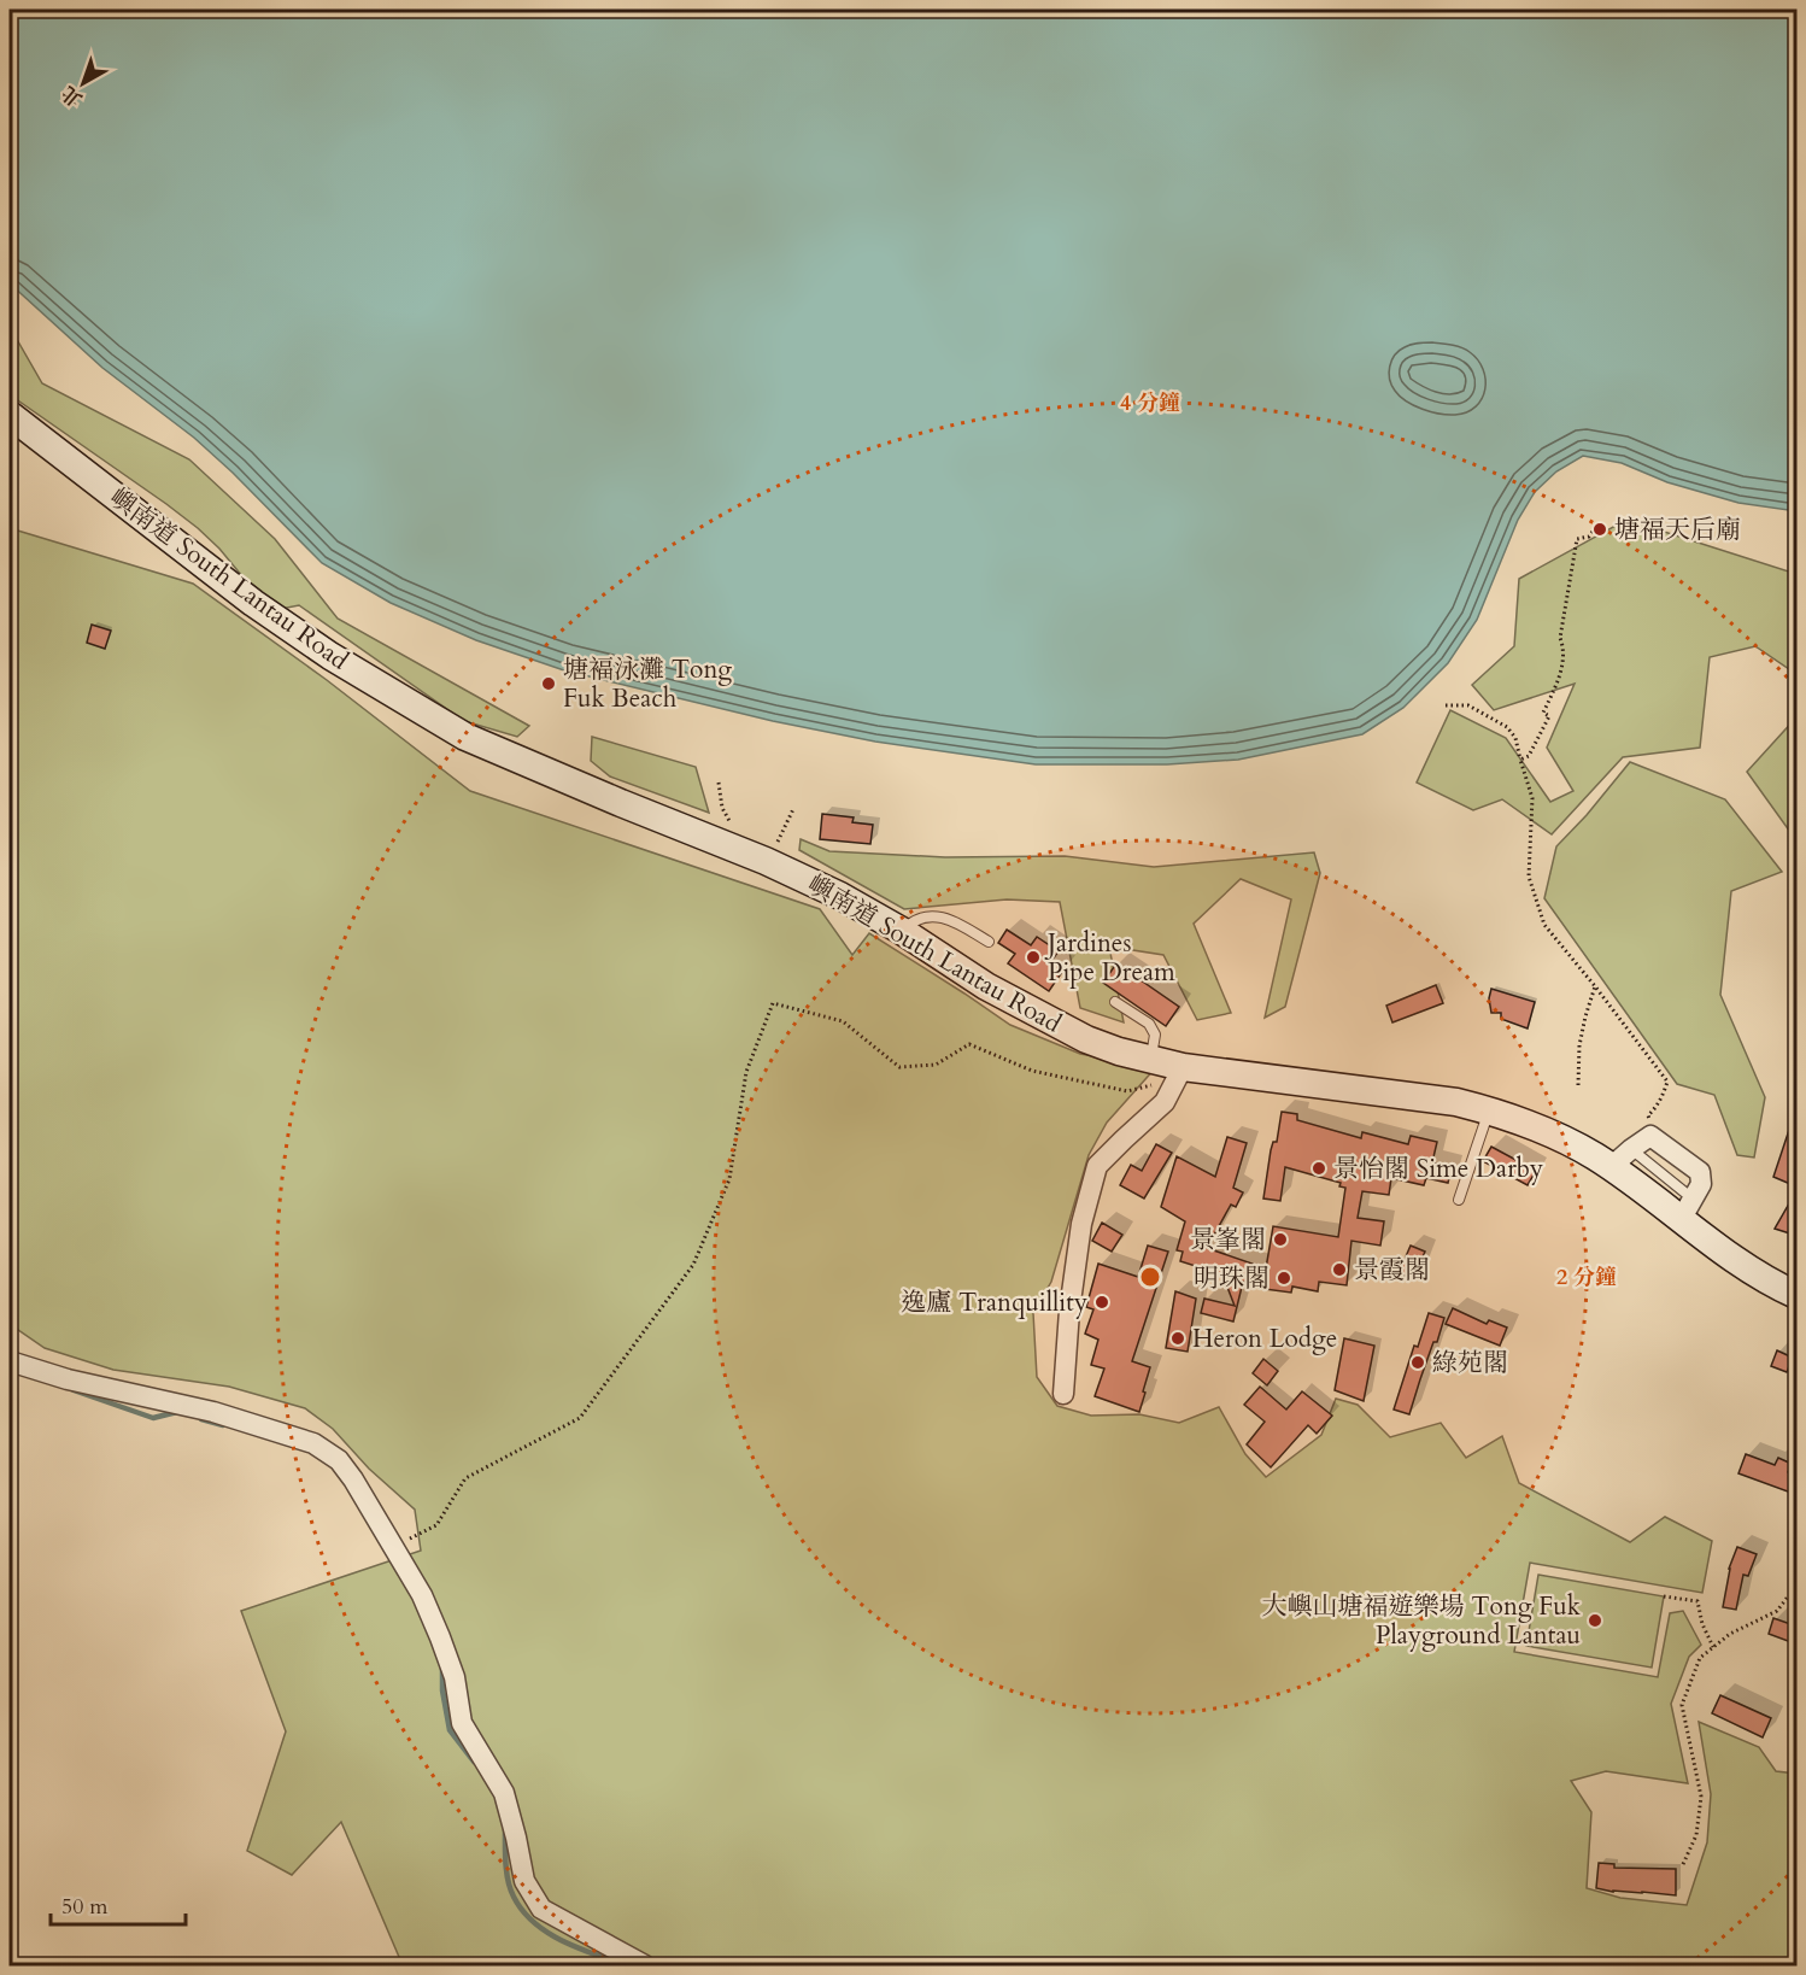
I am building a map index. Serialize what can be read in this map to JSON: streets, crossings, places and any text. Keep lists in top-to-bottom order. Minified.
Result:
{"streets":{"main road":["嶼南道 South Lantau Road"]},"places":["塘福天后廟","塘褔泳灘 Tong Fuk Beach","Jardines Pipe Dream","景怡閣 Sime Darby","景峯閣","景霞閣","明珠閣","逸廬 Tranquillity","Heron Lodge","綠苑閣","大嶼山塘福遊樂場 Tong Fuk Playground Lantau"],"scale_bar":"50 m","north":"bottom left","rings":["4 分鐘","2 分鐘"]}
